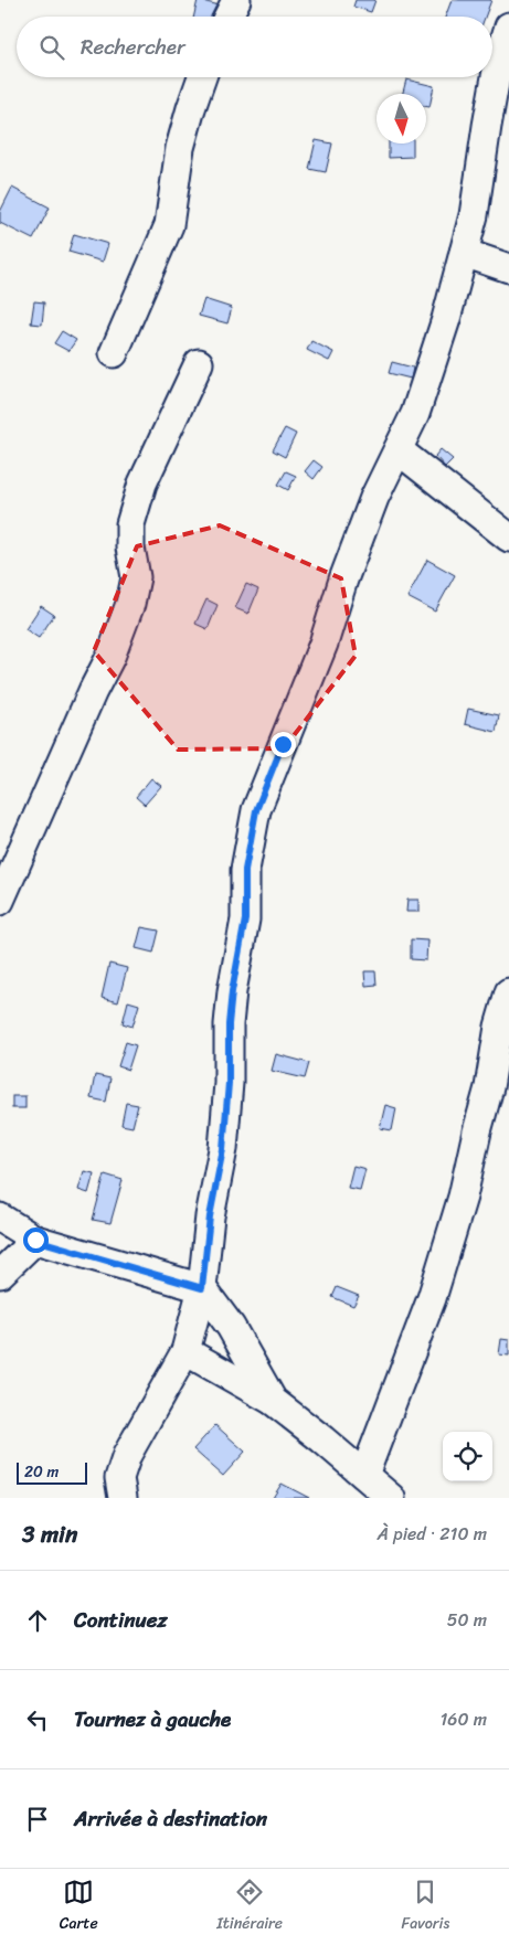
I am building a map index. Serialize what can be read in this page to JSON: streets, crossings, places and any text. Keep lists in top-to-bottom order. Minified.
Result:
{"scale_bar":"20 m","north":"bottom","page":{"search":"Rechercher","scale":"20 m","heading":["3 min","À pied · 210 m"],"list":[["Continuez","50 m"],["Tournez à gauche","160 m"],"Arrivée à destination"],"nav":["Carte","Itinéraire","Favoris"]}}
